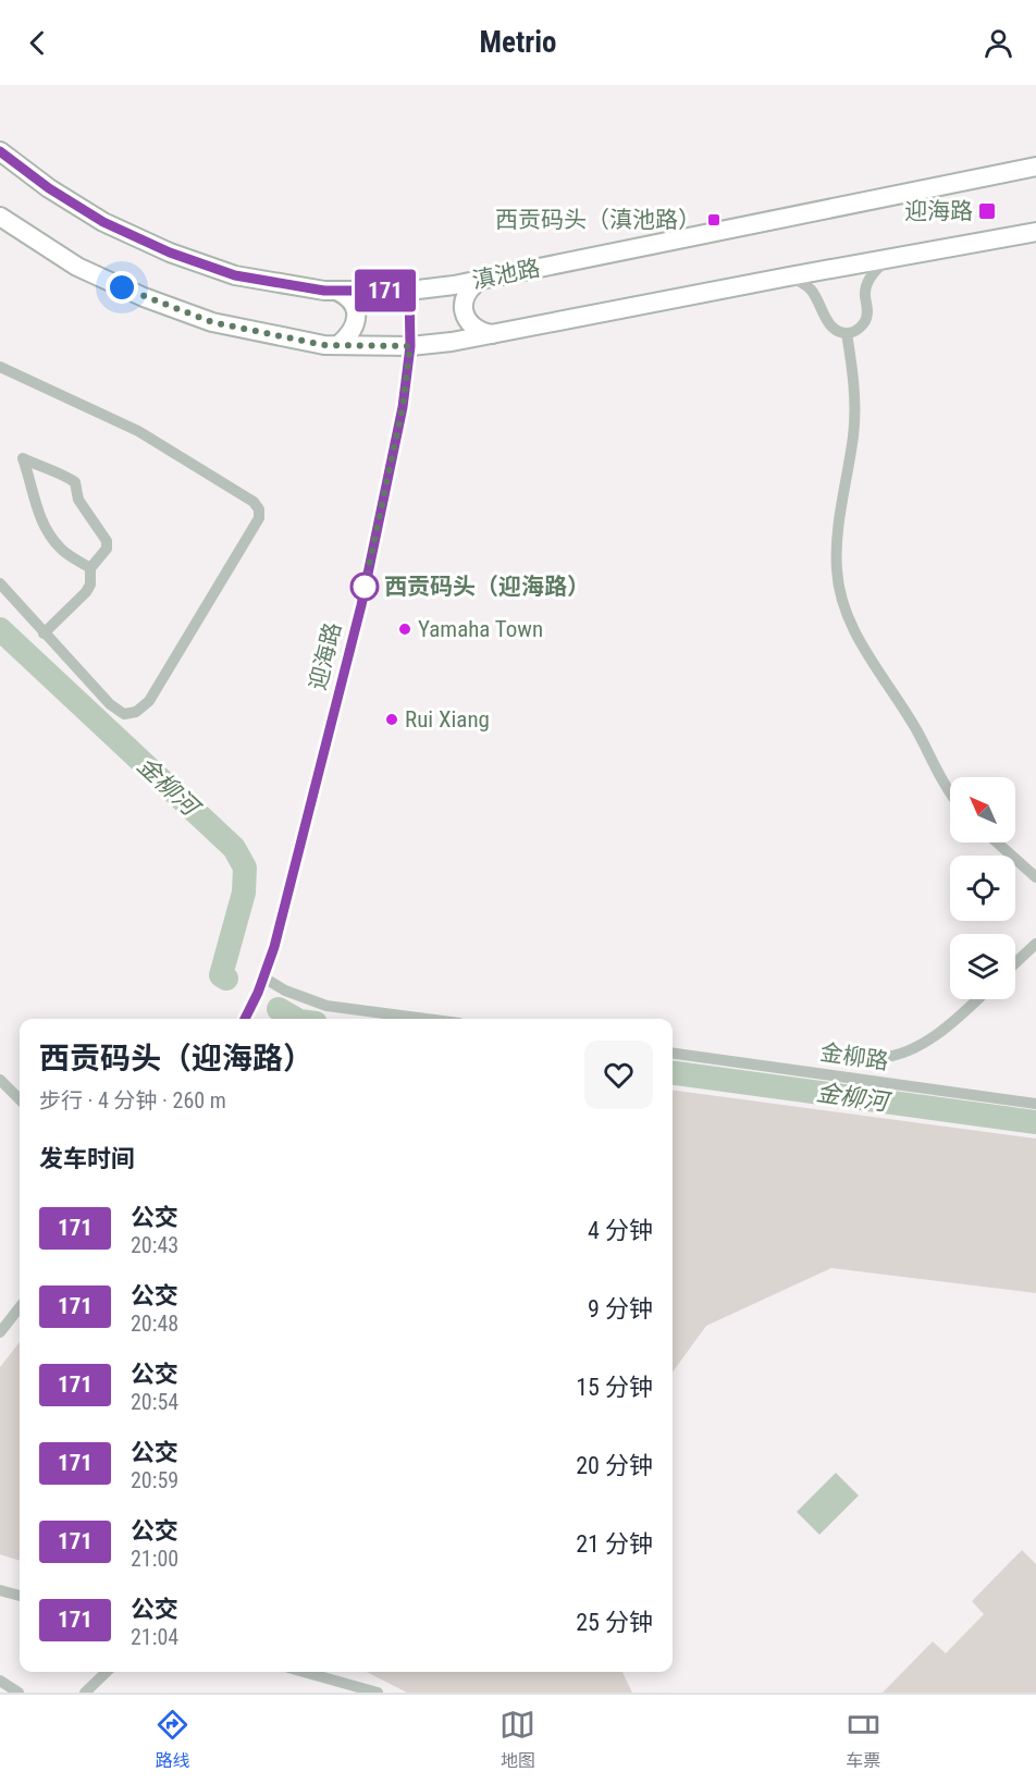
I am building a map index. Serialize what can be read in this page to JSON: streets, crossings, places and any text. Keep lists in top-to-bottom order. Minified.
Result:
{"streets":{"main road":["滇池路"],"street":["迎海路","金柳路"]},"crossings":[["滇池路","迎海路"]],"water":["金柳河"],"places":{"transit":["迎海路","西贡码头（滇池路）"],"other":["西贡码头（迎海路）","Yamaha Town","Rui Xiang"]},"lines":["bus line 171"],"north":"top left","page":{"header":"Metrio","on_map":"171","heading":[["西贡码头（迎海路）","步行 · 4 分钟 · 260 m"],"发车时间"],"list":[{"mark":"171","name":"公交","note":"20:43","value":"4 分钟"},{"mark":"171","name":"公交","note":"20:48","value":"9 分钟"},{"mark":"171","name":"公交","note":"20:54","value":"15 分钟"},{"mark":"171","name":"公交","note":"20:59","value":"20 分钟"},{"mark":"171","name":"公交","note":"21:00","value":"21 分钟"},{"mark":"171","name":"公交","note":"21:04","value":"25 分钟"}],"tabs":["路线","地图","车票"]}}
